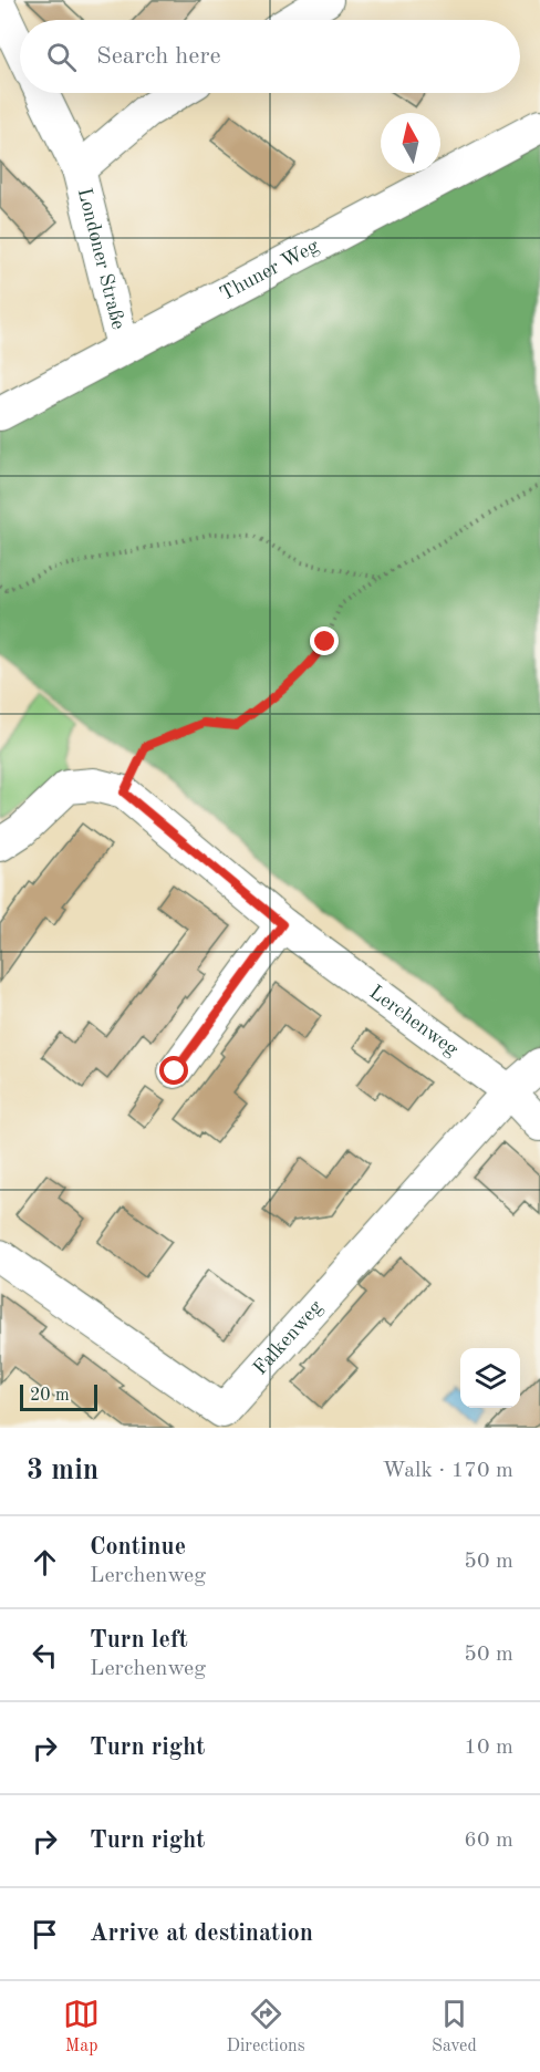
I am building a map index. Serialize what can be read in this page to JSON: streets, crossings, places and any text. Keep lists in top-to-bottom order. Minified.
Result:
{"streets":{"street":["Londoner Straße","Thuner Weg","Lerchenweg","Falkenweg"]},"crossings":[["Londoner Straße","Thuner Weg"],["Lerchenweg","Falkenweg"]],"scale_bar":"20 m","north":"top","page":{"search":"Search here","scale":"20 m","heading":["3 min","Walk · 170 m"],"list":[["Continue","Lerchenweg","50 m"],["Turn left","Lerchenweg","50 m"],["Turn right","10 m"],["Turn right","60 m"],"Arrive at destination"],"nav":["Map","Directions","Saved"]}}
